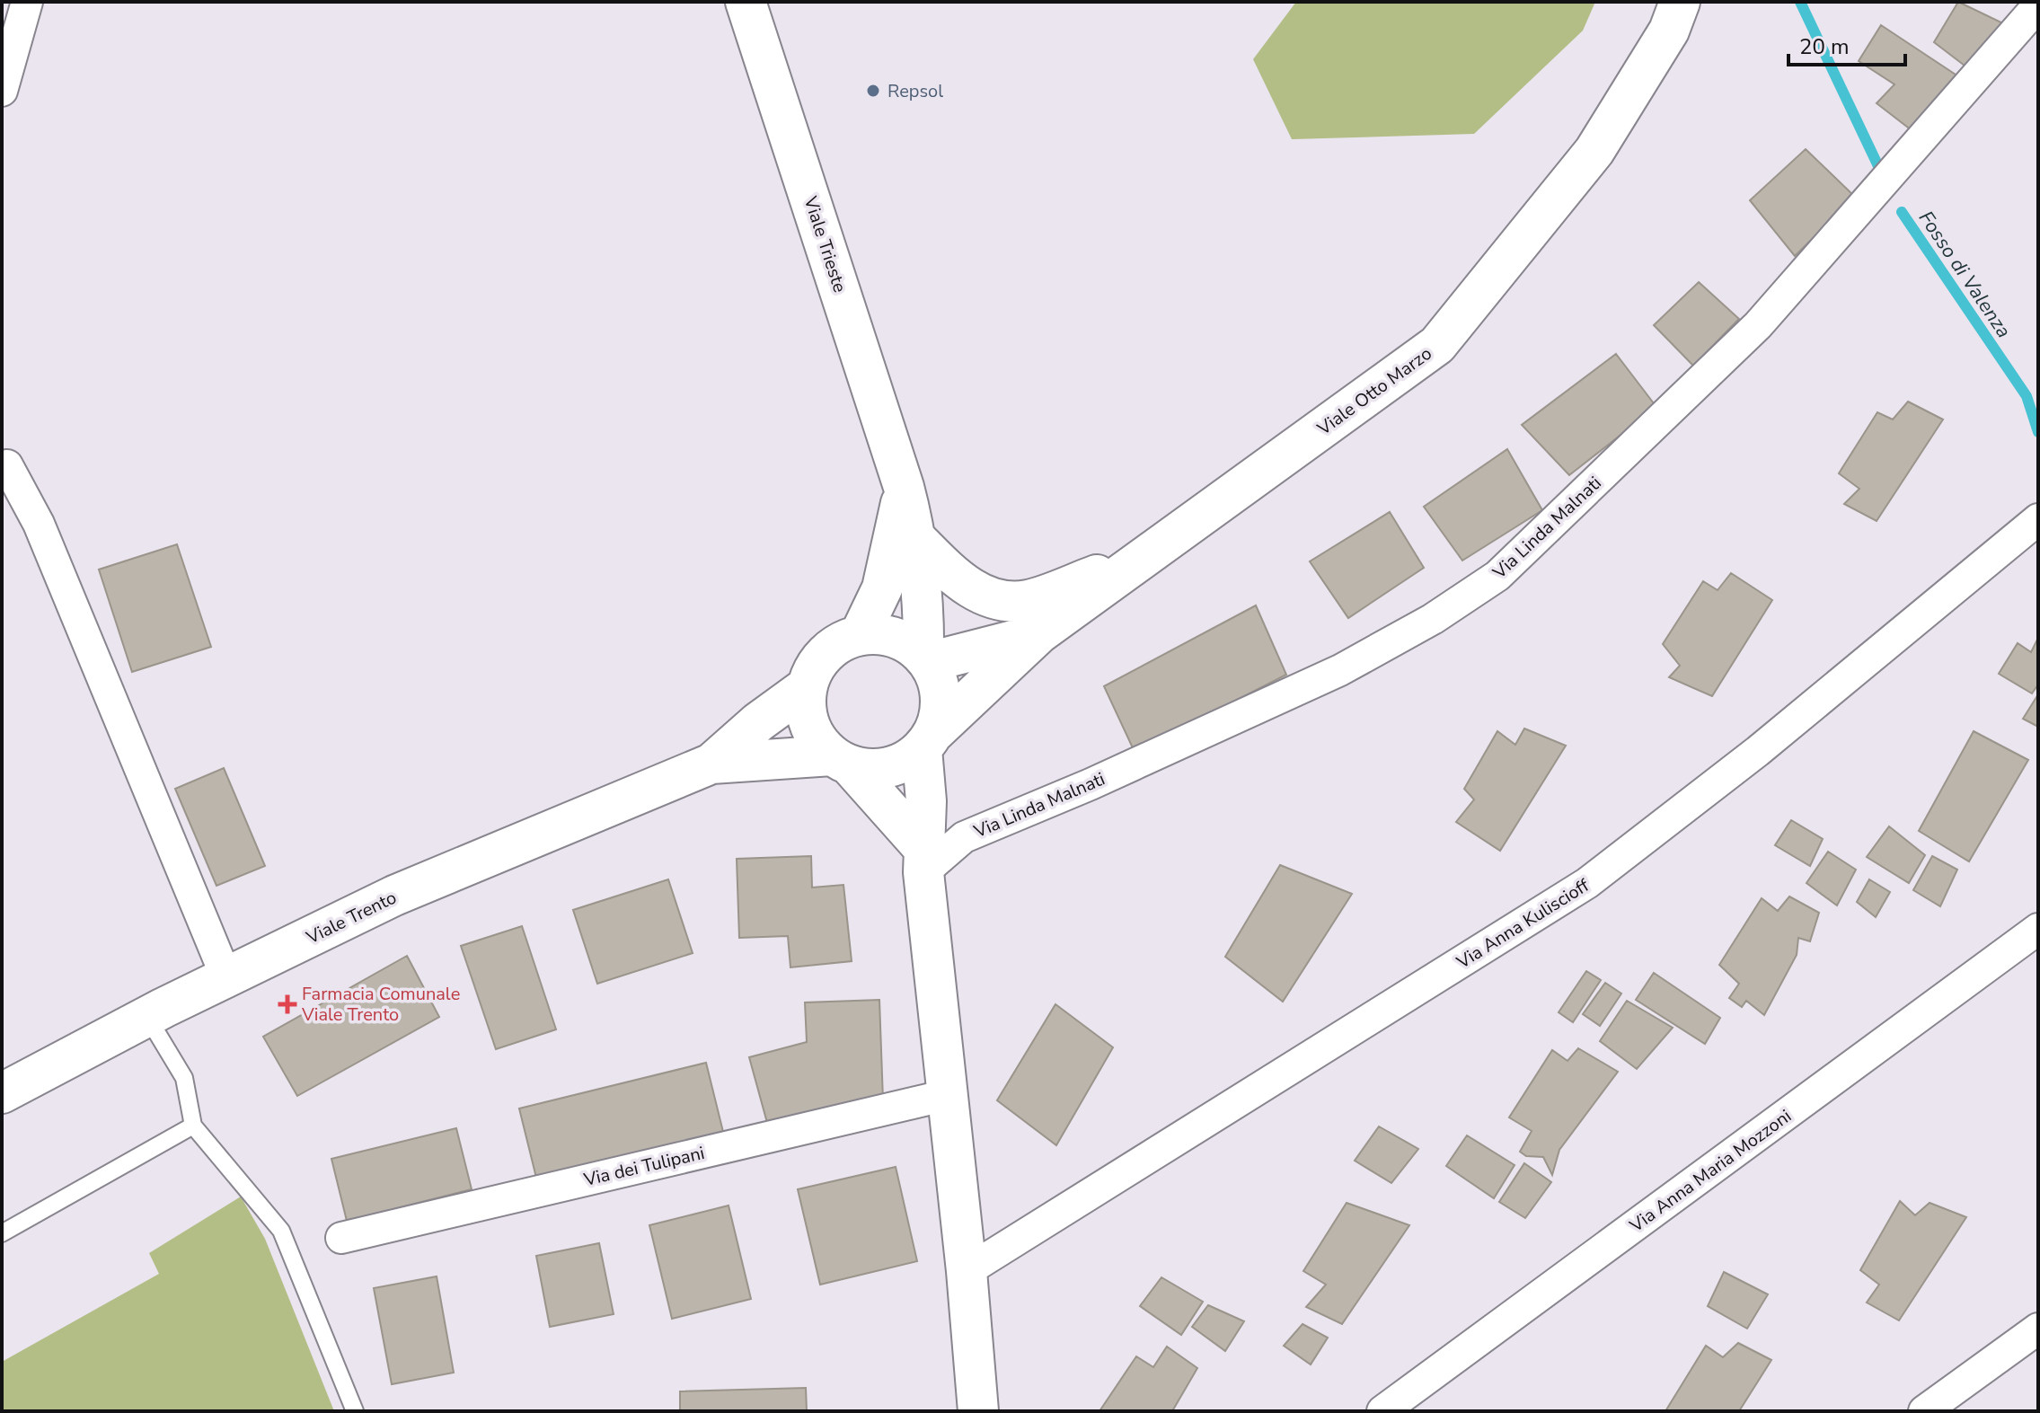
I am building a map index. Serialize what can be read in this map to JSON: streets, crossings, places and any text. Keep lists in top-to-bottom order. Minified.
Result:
{"streets":{"street":["Viale Trieste","Viale Otto Marzo","Via Linda Malnati","Viale Trento","Via Anna Kuliscioff","Via dei Tulipani","Via Anna Maria Mozzoni"]},"crossings":[["Viale Trieste","Viale Otto Marzo"],["Viale Trieste","Viale Trento"],["Viale Otto Marzo","Viale Trento"]],"water":["Fosso di Valenza"],"places":{"other":["Repsol"],"health":["Farmacia Comunale Viale Trento"]},"scale_bar":"20 m"}
